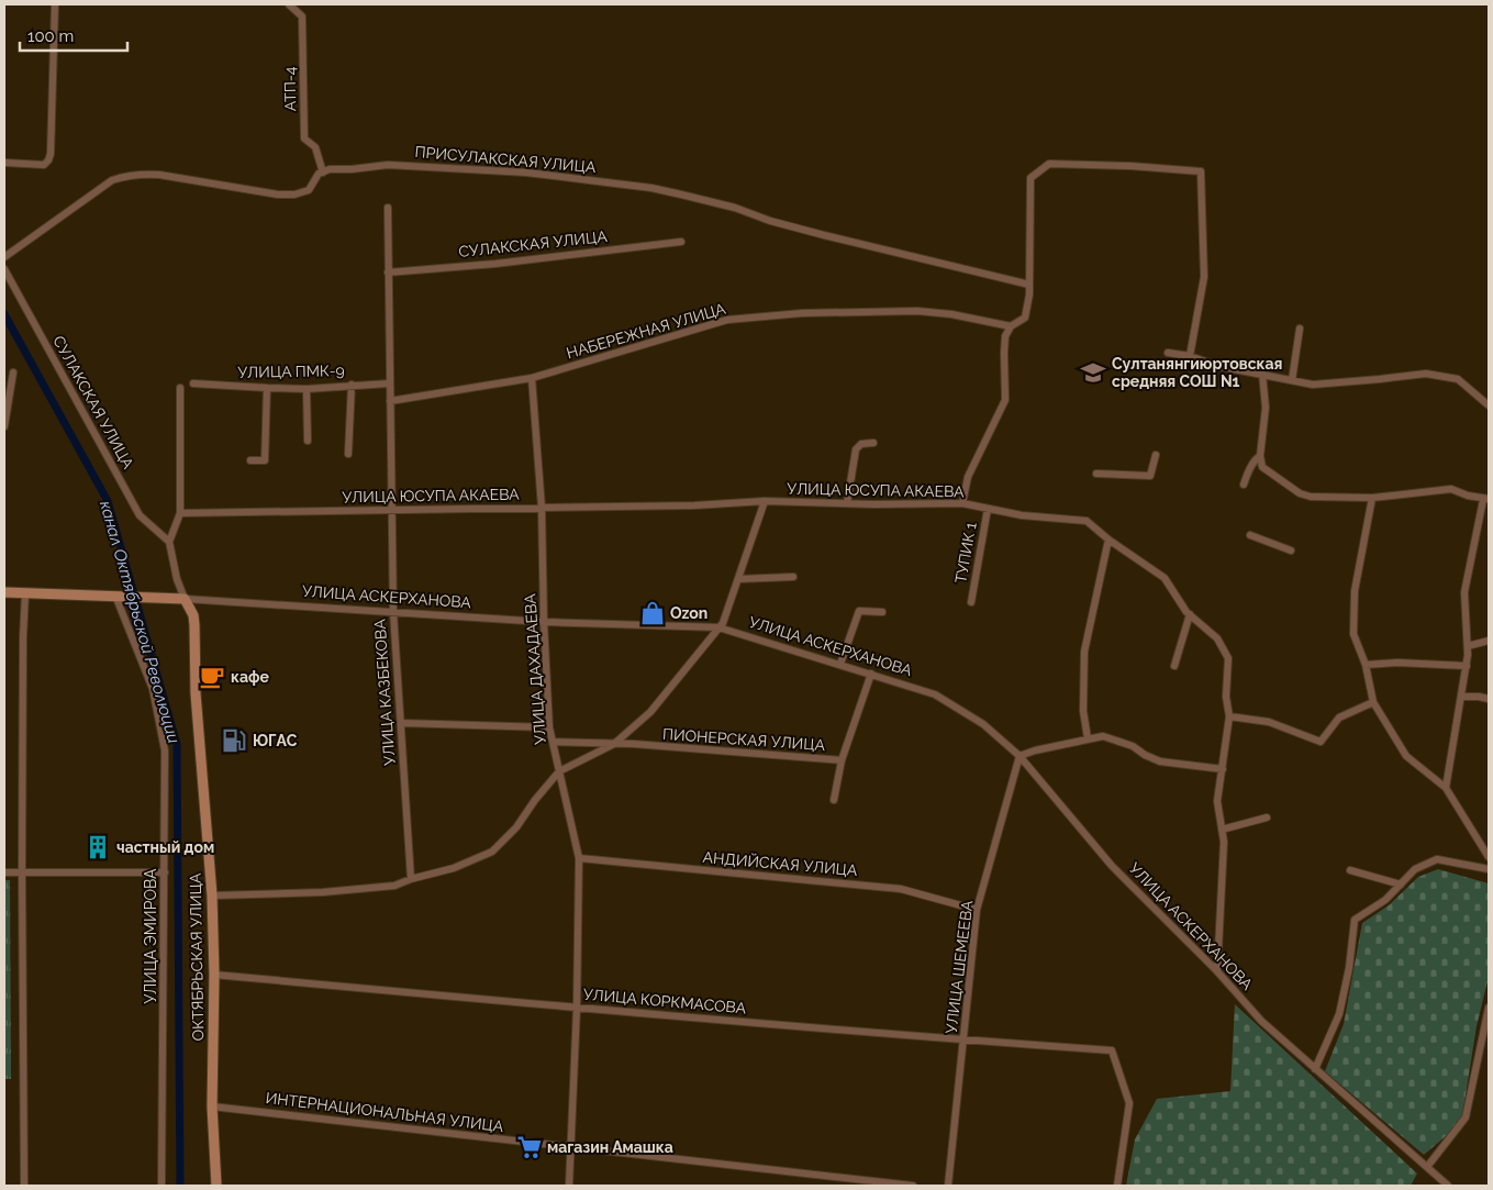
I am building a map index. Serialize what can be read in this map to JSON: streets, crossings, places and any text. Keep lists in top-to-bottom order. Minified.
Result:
{"streets":{"street":["АТП-4","ПРИСУЛАКСКАЯ УЛИЦА","СУЛАКСКАЯ УЛИЦА","НАБЕРЕЖНАЯ УЛИЦА","УЛИЦА ПМК-9","УЛИЦА ЮСУПА АКАЕВА","ТУПИК 1","УЛИЦА АСКЕРХАНОВА","УЛИЦА ДАХАДАЕВА","УЛИЦА КАЗБЕКОВА","ПИОНЕРСКАЯ УЛИЦА","АНДИЙСКАЯ УЛИЦА","УЛИЦА ЭМИРОВА","ОКТЯБРЬСКАЯ УЛИЦА","УЛИЦА ШЕМЕЕВА","УЛИЦА КОРКМАСОВА","ИНТЕРНАЦИОНАЛЬНАЯ УЛИЦА"]},"crossings":[["АТП-4","ПРИСУЛАКСКАЯ УЛИЦА"],["СУЛАКСКАЯ УЛИЦА","УЛИЦА КАЗБЕКОВА"],["НАБЕРЕЖНАЯ УЛИЦА","УЛИЦА ДАХАДАЕВА"],["НАБЕРЕЖНАЯ УЛИЦА","УЛИЦА КАЗБЕКОВА"],["УЛИЦА ПМК-9","УЛИЦА КАЗБЕКОВА"],["УЛИЦА ЮСУПА АКАЕВА","ТУПИК 1"],["УЛИЦА ЮСУПА АКАЕВА","УЛИЦА АСКЕРХАНОВА"],["УЛИЦА ЮСУПА АКАЕВА","УЛИЦА ДАХАДАЕВА"],["УЛИЦА ЮСУПА АКАЕВА","УЛИЦА КАЗБЕКОВА"],["УЛИЦА АСКЕРХАНОВА","УЛИЦА ДАХАДАЕВА"],["УЛИЦА АСКЕРХАНОВА","УЛИЦА КАЗБЕКОВА"],["УЛИЦА АСКЕРХАНОВА","ПИОНЕРСКАЯ УЛИЦА"],["УЛИЦА АСКЕРХАНОВА","УЛИЦА ЭМИРОВА"],["УЛИЦА АСКЕРХАНОВА","ОКТЯБРЬСКАЯ УЛИЦА"],["УЛИЦА АСКЕРХАНОВА","УЛИЦА ШЕМЕЕВА"],["УЛИЦА ДАХАДАЕВА","ПИОНЕРСКАЯ УЛИЦА"],["УЛИЦА ДАХАДАЕВА","АНДИЙСКАЯ УЛИЦА"],["УЛИЦА ДАХАДАЕВА","УЛИЦА КОРКМАСОВА"],["УЛИЦА ДАХАДАЕВА","ИНТЕРНАЦИОНАЛЬНАЯ УЛИЦА"],["АНДИЙСКАЯ УЛИЦА","УЛИЦА ШЕМЕЕВА"],["ОКТЯБРЬСКАЯ УЛИЦА","УЛИЦА КОРКМАСОВА"],["ОКТЯБРЬСКАЯ УЛИЦА","ИНТЕРНАЦИОНАЛЬНАЯ УЛИЦА"],["УЛИЦА ШЕМЕЕВА","УЛИЦА КОРКМАСОВА"]],"water":["канал Октябрьской Революции"],"places":{"school or university":["Султанянгиюртовская средняя СОШ N1"],"shop":["Ozon"],"cafe":["кафе"],"fuel station":["ЮГАС"],"building":["частный дом"],"supermarket":["магазин Амашка"]},"scale_bar":"100 m"}
